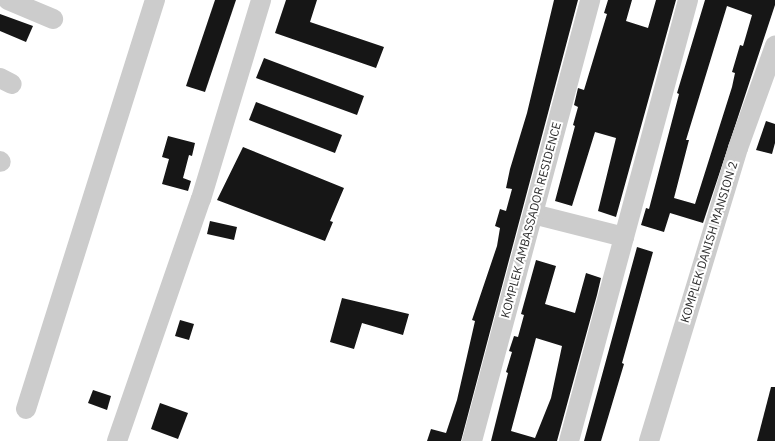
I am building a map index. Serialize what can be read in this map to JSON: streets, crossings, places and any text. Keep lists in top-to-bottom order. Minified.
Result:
{"streets":{"street":["KOMPLEK AMBASSADOR RESIDENCE","KOMPLEK DANISH MANSION 2"]}}
